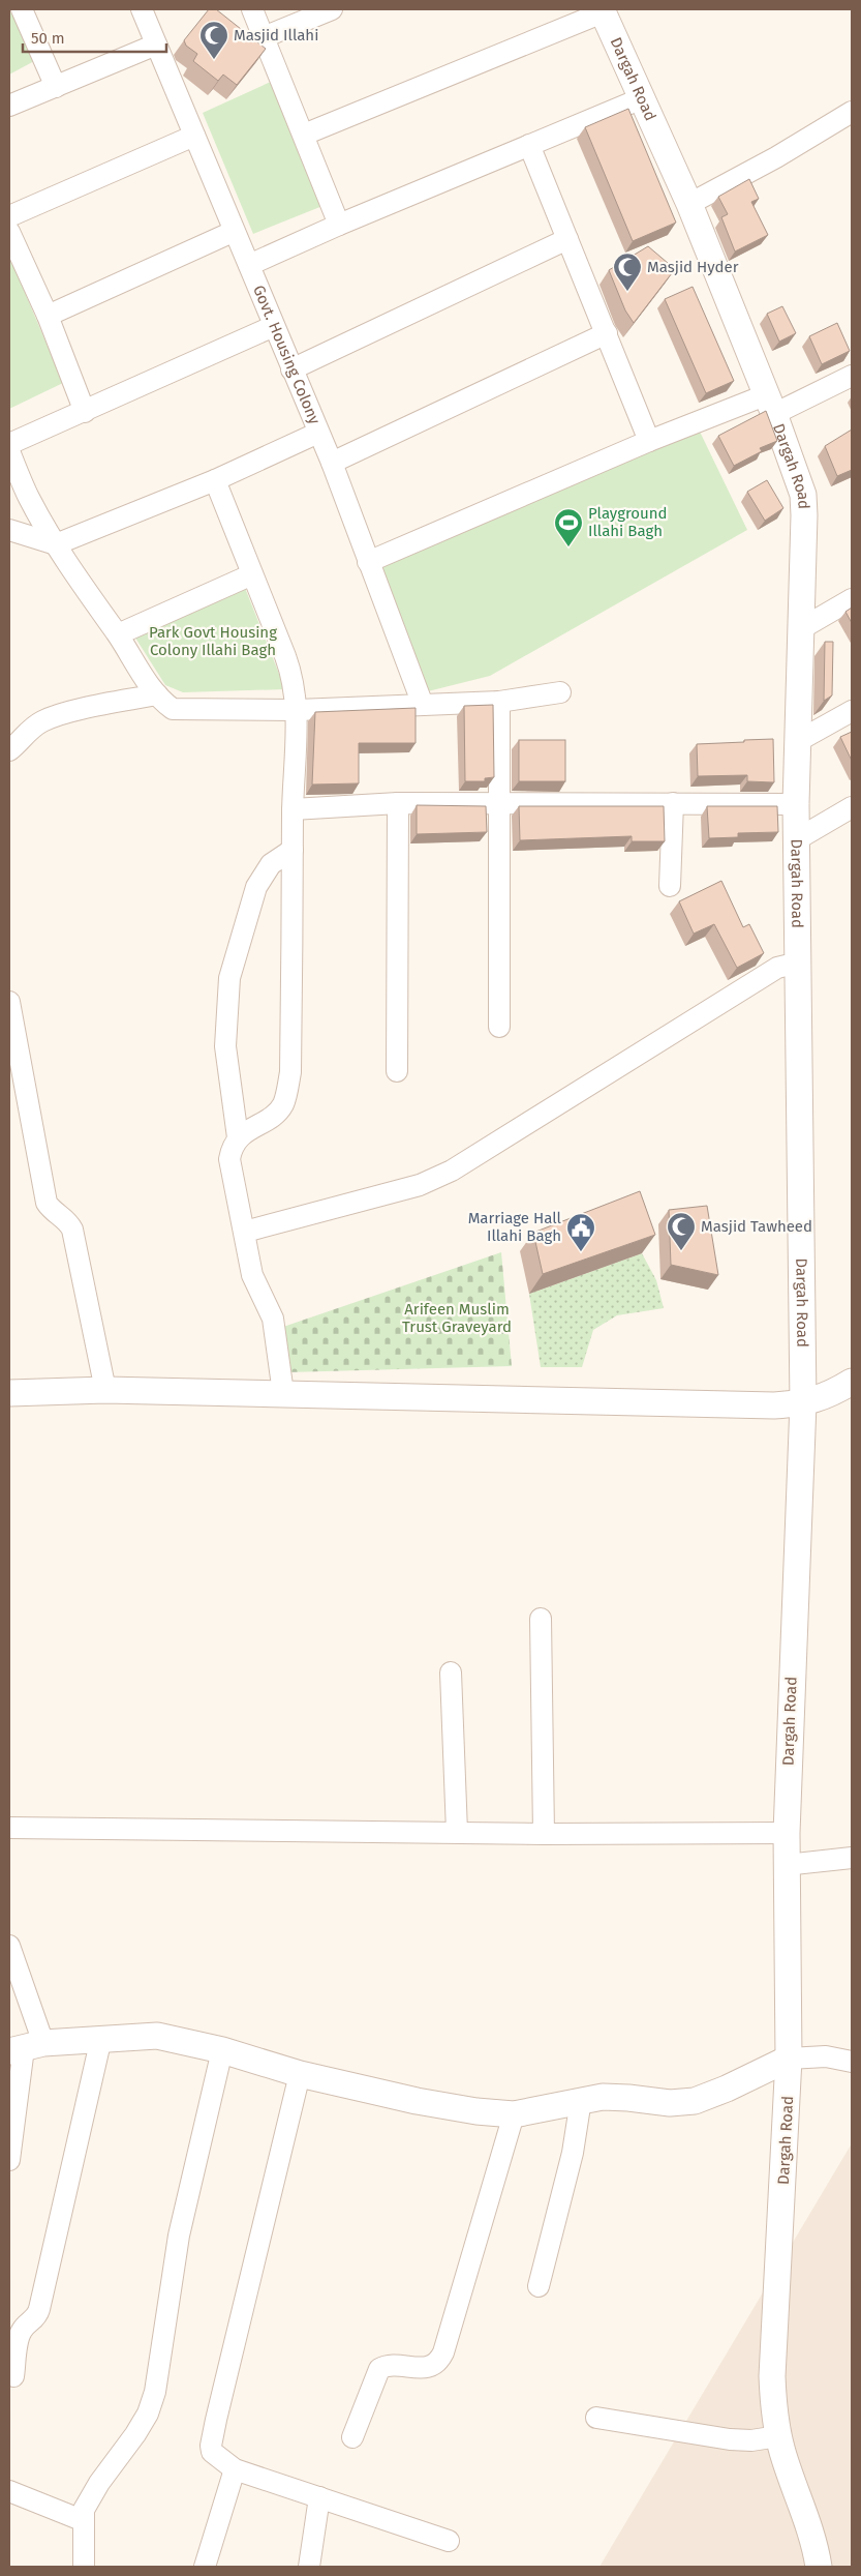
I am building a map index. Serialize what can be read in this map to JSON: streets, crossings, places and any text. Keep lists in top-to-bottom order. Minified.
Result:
{"streets":{"street":["Dargah Road","Govt. Housing Colony"]},"parks":["Park Govt Housing Colony Illahi Bagh","Arifeen Muslim Trust Graveyard"],"places":{"mosque":["Masjid Illahi","Masjid Hyder","Masjid Tawheed"],"sports":["Playground Illahi Bagh"],"public building":["Marriage Hall Illahi Bagh"]},"scale_bar":"50 m"}
